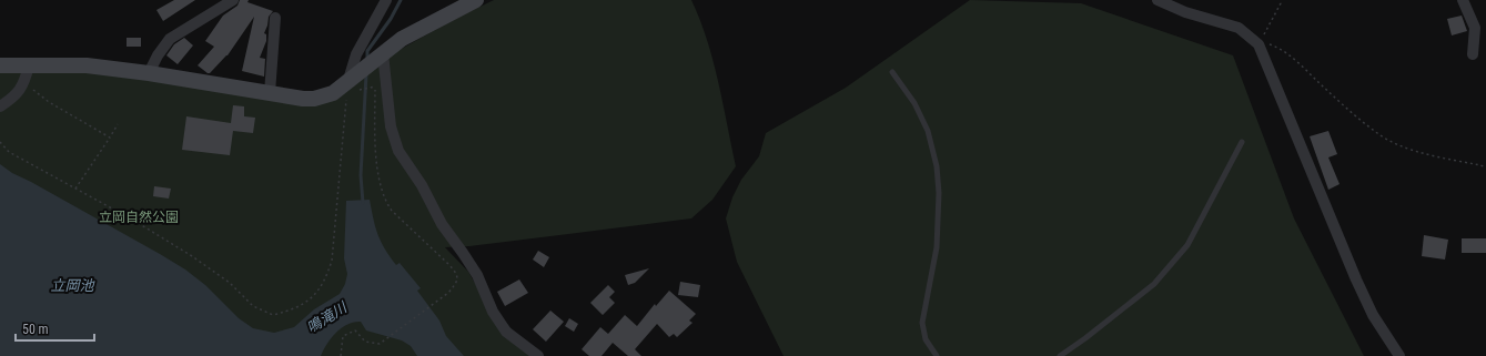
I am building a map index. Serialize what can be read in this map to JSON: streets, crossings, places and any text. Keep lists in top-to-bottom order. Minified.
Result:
{"water":["立岡池","鳴滝川"],"parks":["立岡自然公園"],"scale_bar":"50 m"}
